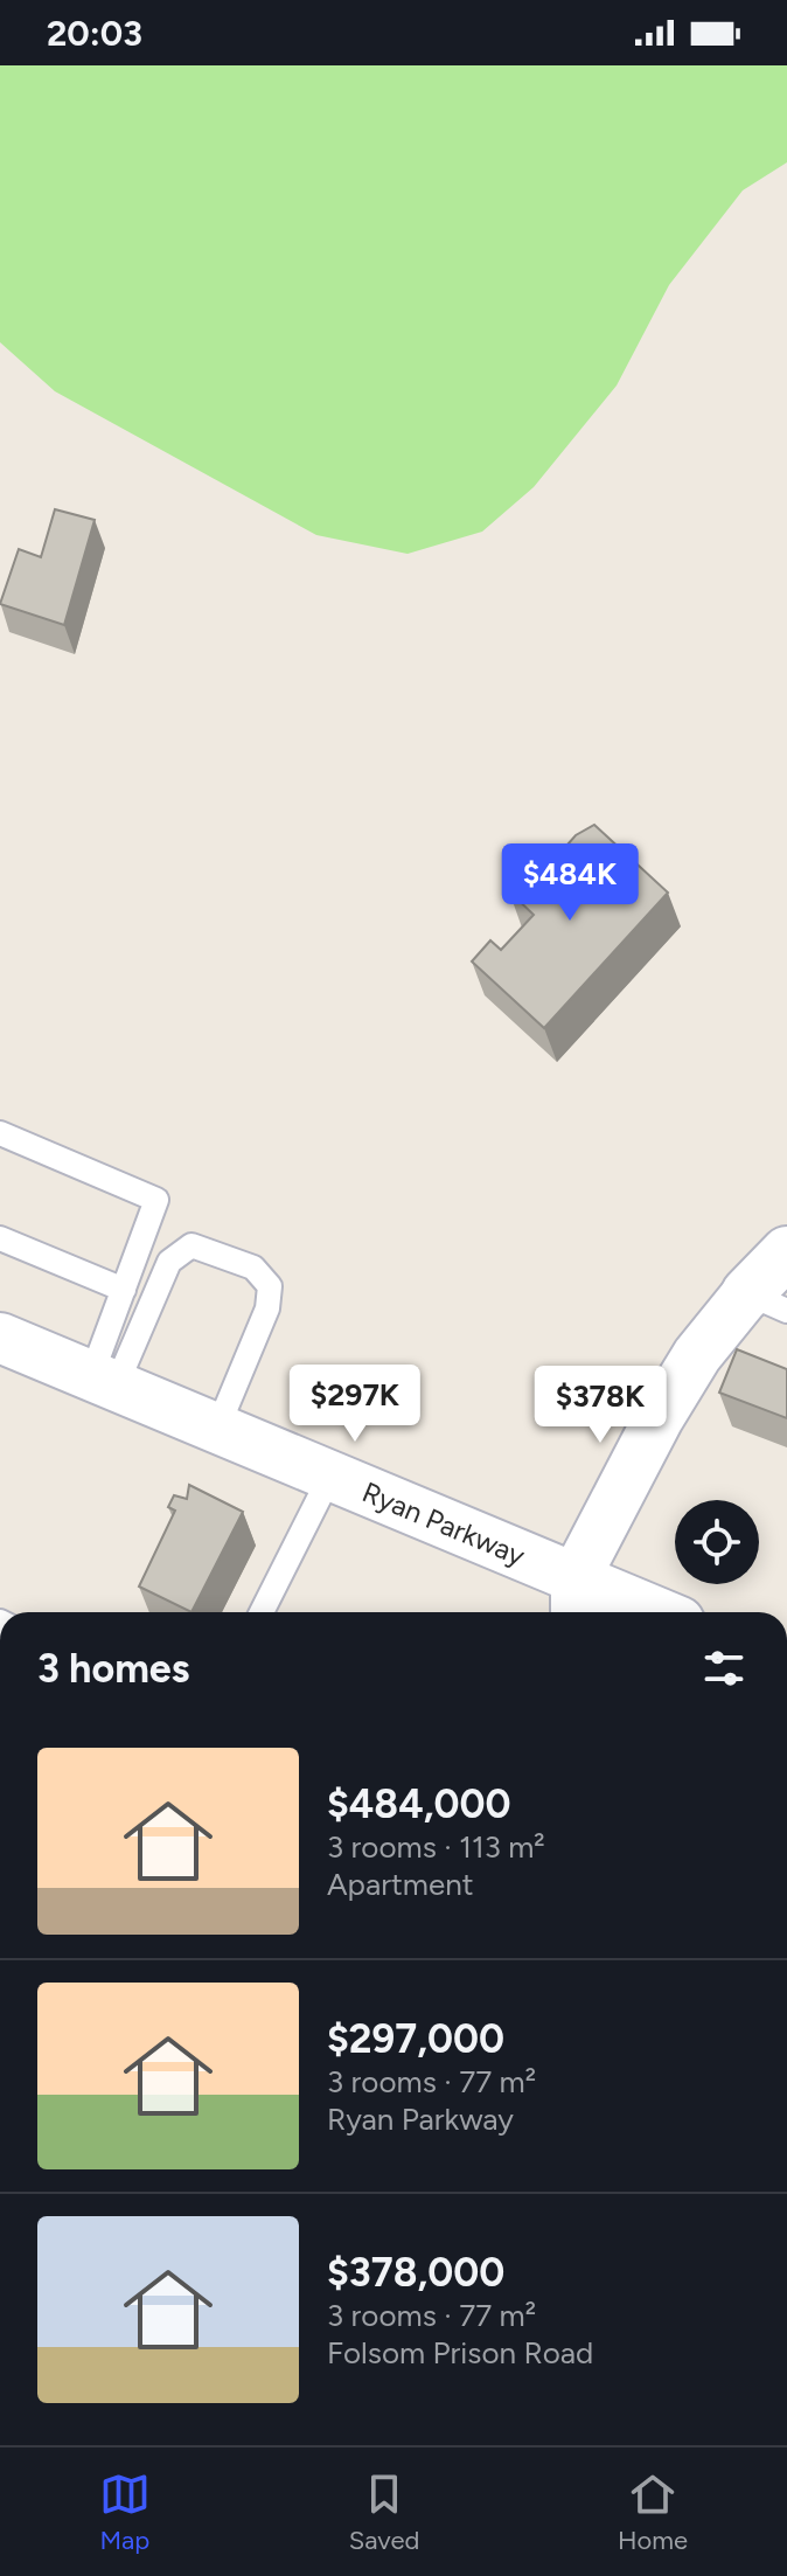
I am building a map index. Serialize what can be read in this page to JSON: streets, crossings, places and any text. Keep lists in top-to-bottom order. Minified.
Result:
{"streets":{"street":["Ryan Parkway"]},"page":{"status":"20:03","price":["$484K","$297K","$378K"],"heading":"3 homes","list":[{"name":"$484,000","note":"3 rooms · 113 m² · Apartment"},{"name":"$297,000","note":"3 rooms · 77 m² · Ryan Parkway"},{"name":"$378,000","note":"3 rooms · 77 m² · Folsom Prison Road"}],"tabs":["Map","Saved","Home"]}}
